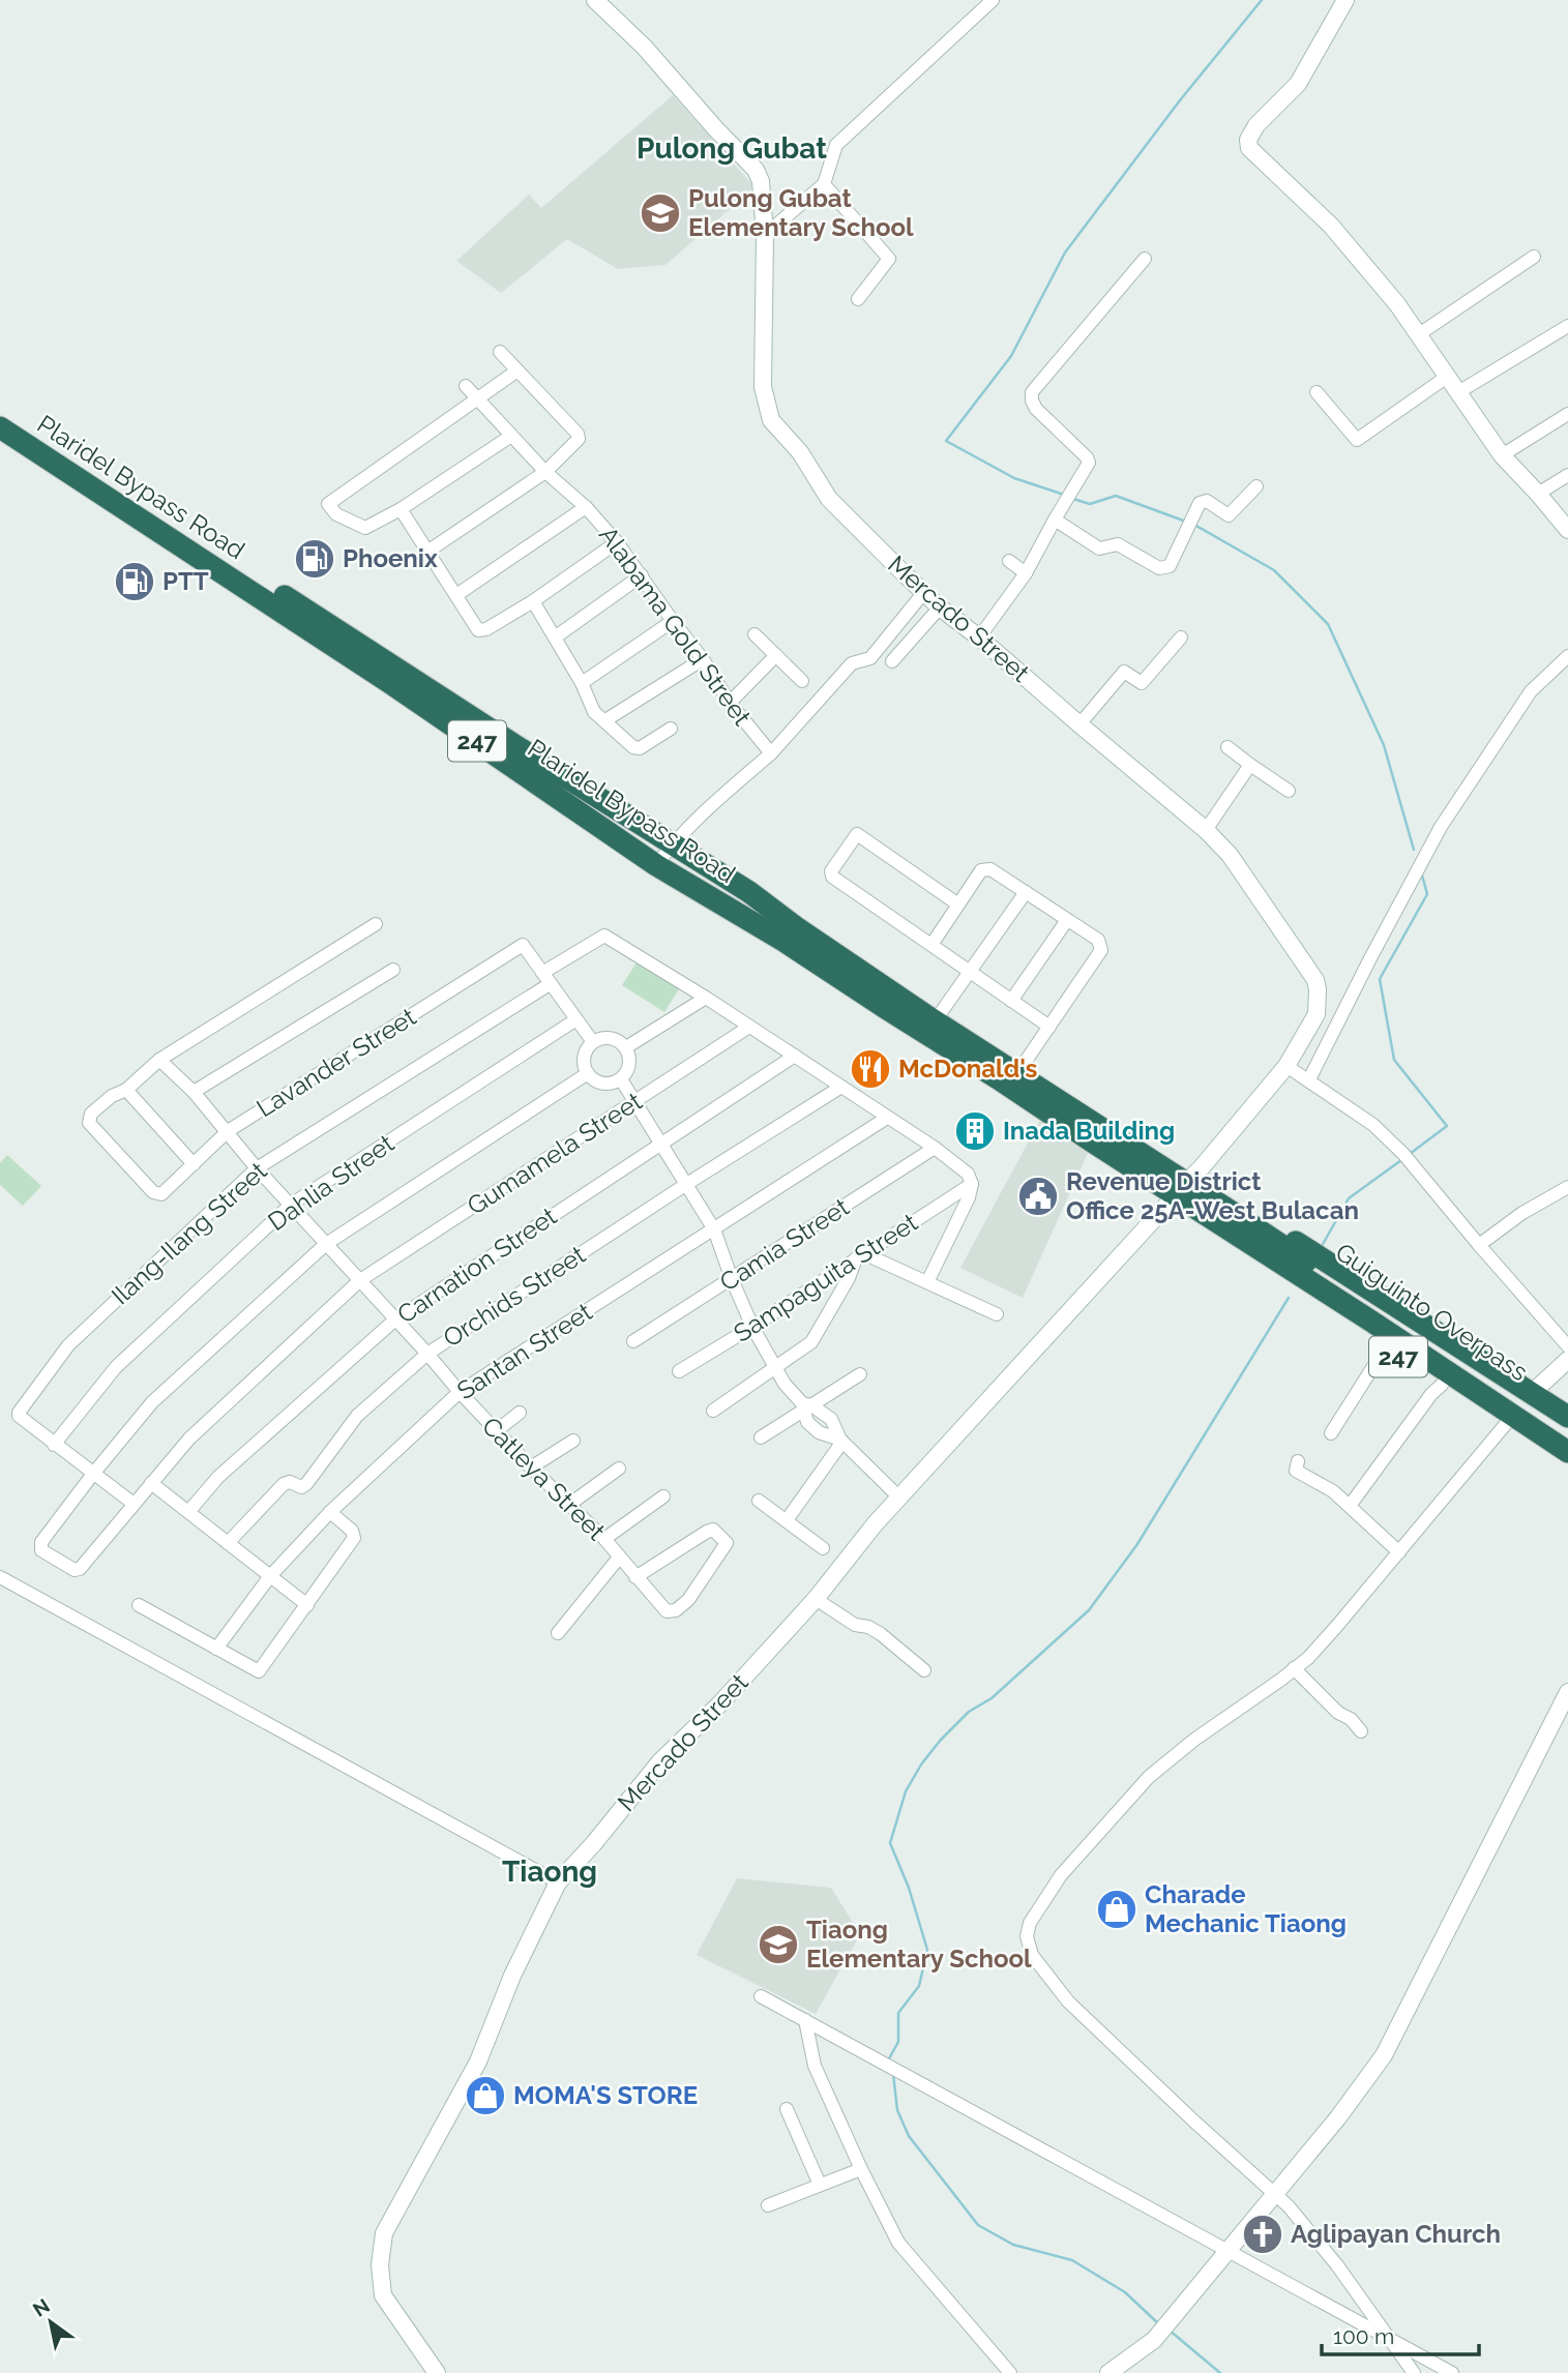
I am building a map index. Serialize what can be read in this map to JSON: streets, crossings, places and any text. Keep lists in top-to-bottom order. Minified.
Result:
{"streets":{"highway":["Plaridel Bypass Road","247","Guiguinto Overpass"],"street":["Mercado Street","Alabama Gold Street","Lavander Street","Gumamela Street","Dahlia Street","Ilang-Ilang Street","Camia Street","Carnation Street","Sampaguita Street","Orchids Street","Santan Street","Catleya Street"]},"crossings":[["Plaridel Bypass Road","Mercado Street"],["Plaridel Bypass Road","247"],["Plaridel Bypass Road","Guiguinto Overpass"],["247","Guiguinto Overpass"],["Lavander Street","Ilang-Ilang Street"],["Lavander Street","Catleya Street"],["Gumamela Street","Ilang-Ilang Street"],["Gumamela Street","Catleya Street"],["Dahlia Street","Ilang-Ilang Street"],["Dahlia Street","Catleya Street"],["Ilang-Ilang Street","Catleya Street"],["Carnation Street","Catleya Street"],["Orchids Street","Catleya Street"],["Santan Street","Catleya Street"]],"districts":["Pulong Gubat","Tiaong"],"places":{"school or university":["Pulong Gubat Elementary School","Tiaong Elementary School"],"fuel station":["Phoenix","PTT"],"restaurant":["McDonald's"],"building":["Inada Building"],"public building":["Revenue District Office 25A-West Bulacan"],"shop":["Charade Mechanic Tiaong","MOMA'S STORE"],"church":["Aglipayan Church"]},"scale_bar":"100 m","north":"top left"}
